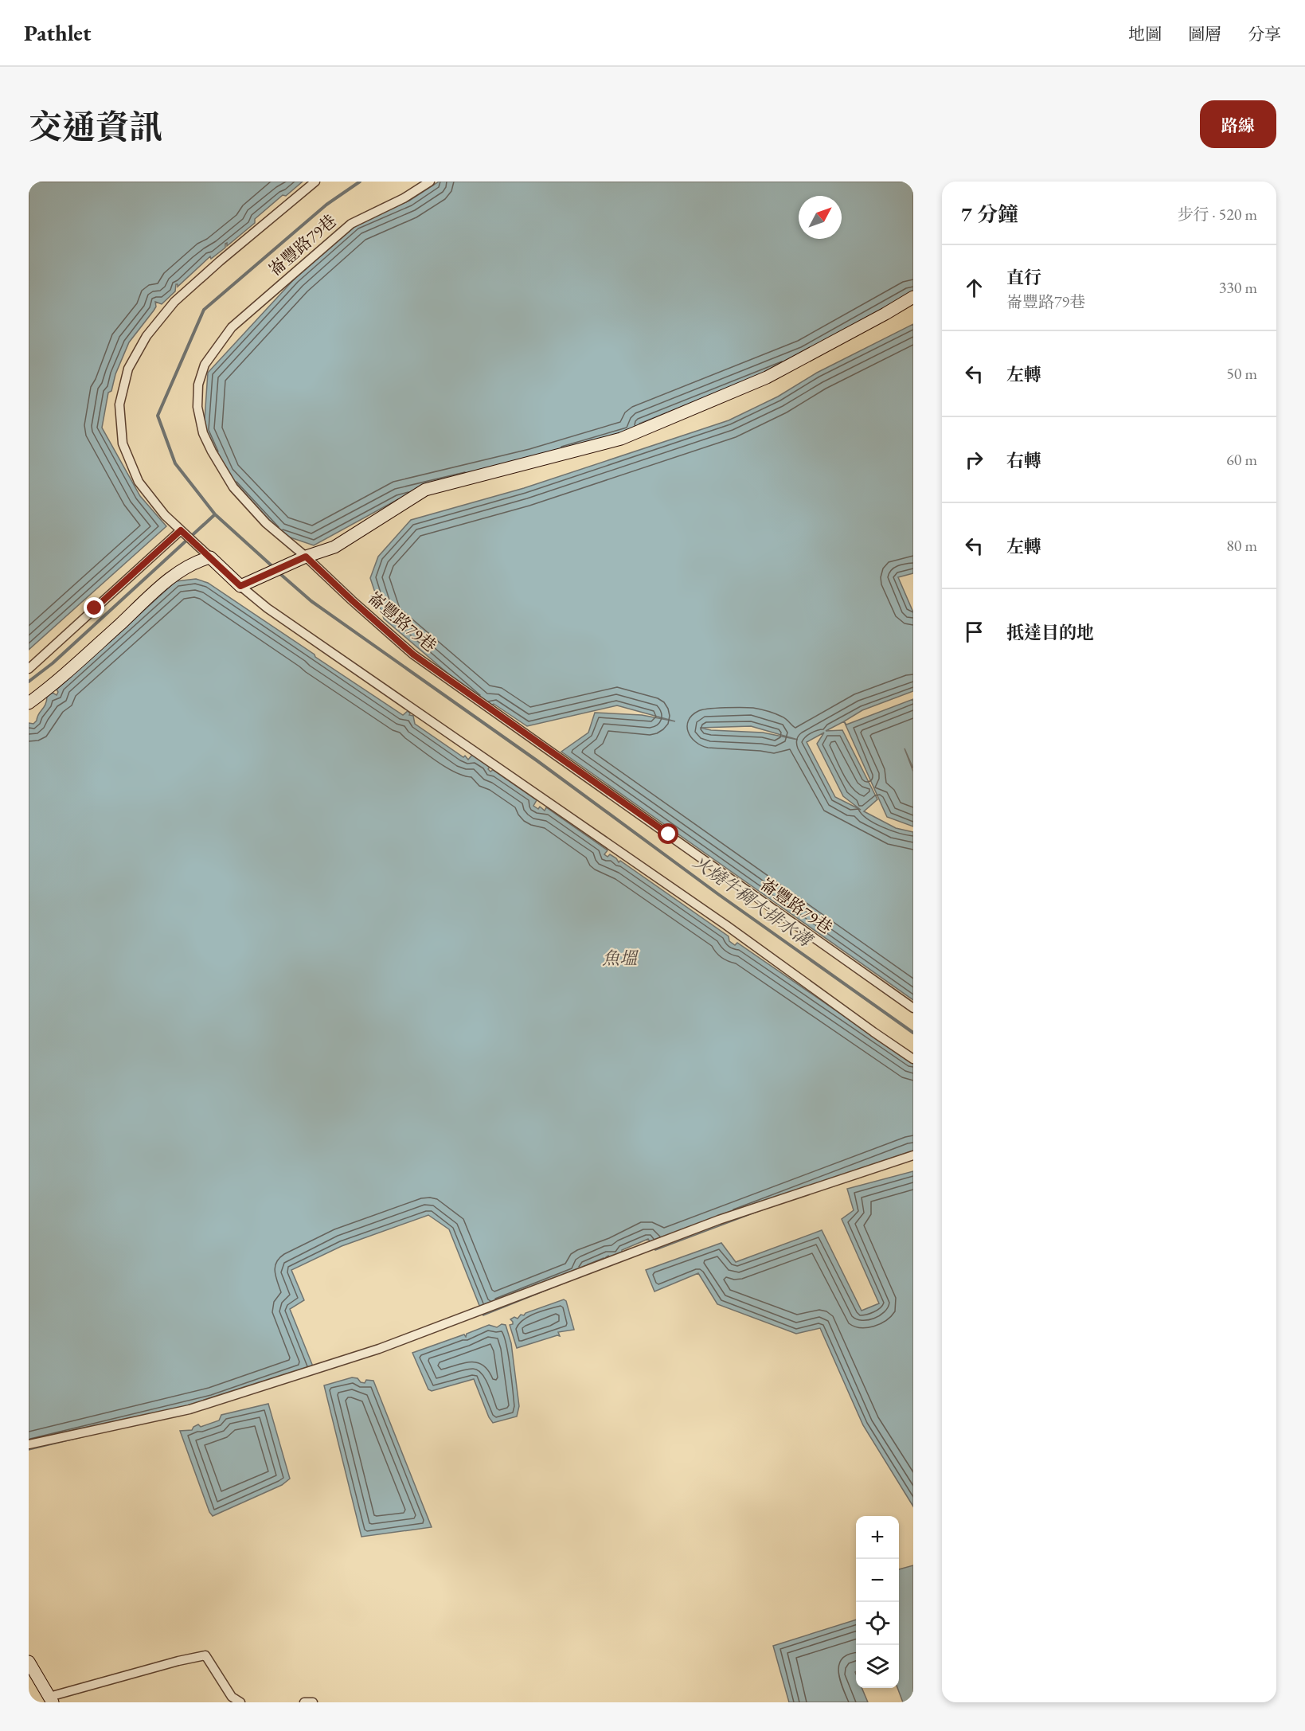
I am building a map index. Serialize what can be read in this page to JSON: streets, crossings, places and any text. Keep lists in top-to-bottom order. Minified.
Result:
{"streets":{"street":["崙豐路79巷"]},"water":["火燒牛稠大排水溝","魚塭"],"north":"top right","page":{"header":"Pathlet","nav":["地圖","圖層","分享"],"title":"交通資訊","buttons":"路線","heading":["7 分鐘","步行 · 520 m"],"list":[["直行","崙豐路79巷","330 m"],["左轉","50 m"],["右轉","60 m"],["左轉","80 m"],"抵達目的地"],"map_buttons":["+","−"]}}
